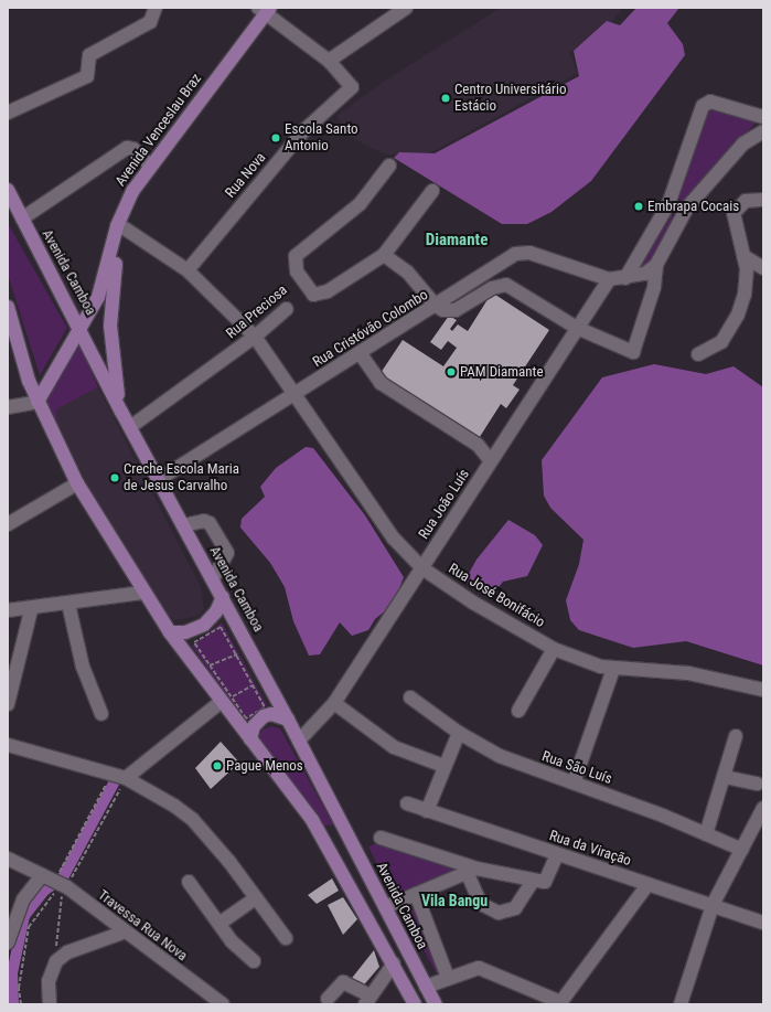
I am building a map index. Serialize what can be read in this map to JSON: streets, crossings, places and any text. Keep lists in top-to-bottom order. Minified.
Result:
{"streets":{"main road":["Avenida Venceslau Braz","Avenida Camboa"],"street":["Rua Nova","Rua Preciosa","Rua Cristóvão Colombo","Rua João Luís","Rua José Bonifácio","Rua São Luís","Rua da Viração","Travessa Rua Nova"]},"crossings":[["Avenida Venceslau Braz","Avenida Camboa"],["Avenida Venceslau Braz","Rua José Bonifácio"],["Rua Nova","Rua José Bonifácio"],["Avenida Camboa","Rua Preciosa"],["Avenida Camboa","Rua Cristóvão Colombo"],["Avenida Camboa","Rua João Luís"],["Rua Preciosa","Rua José Bonifácio"],["Rua Cristóvão Colombo","Rua João Luís"],["Rua Cristóvão Colombo","Rua José Bonifácio"],["Rua João Luís","Rua José Bonifácio"]],"districts":["Diamante","Vila Bangu"],"places":["Centro Universitário Estácio","Escola Santo Antonio","Embrapa Cocais","PAM Diamante","Creche Escola Maria de Jesus Carvalho","Pague Menos"]}
